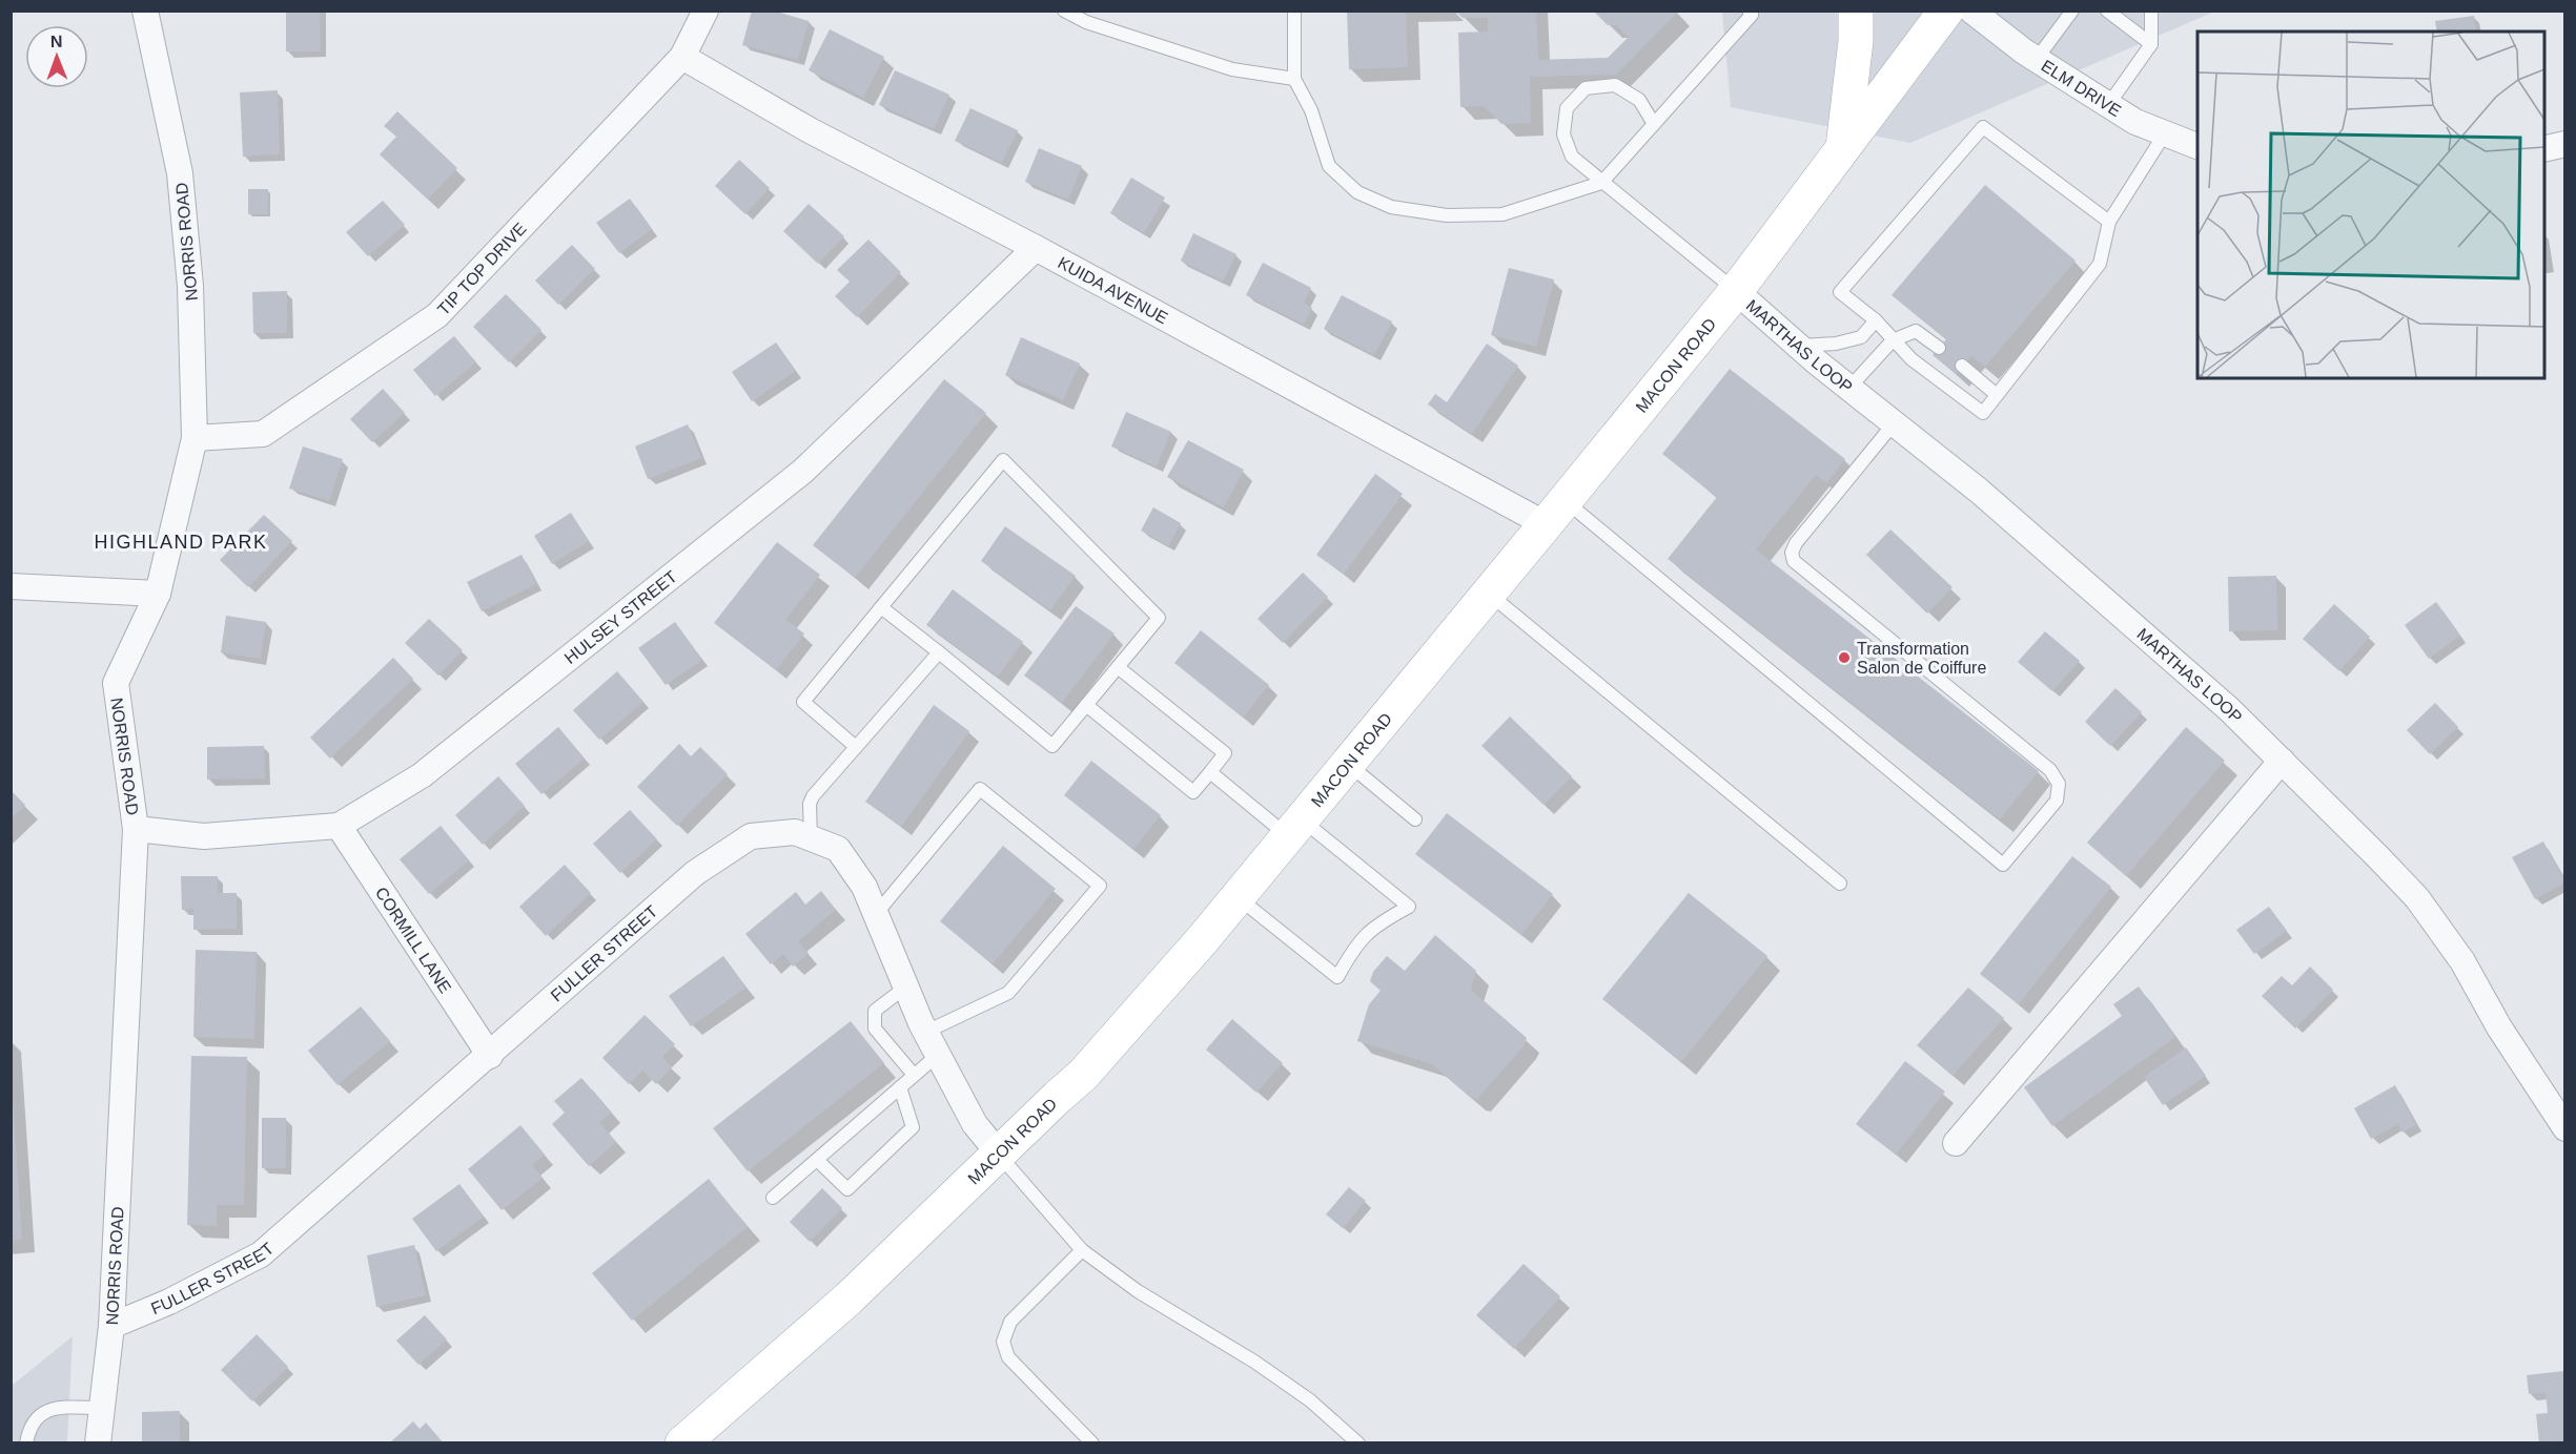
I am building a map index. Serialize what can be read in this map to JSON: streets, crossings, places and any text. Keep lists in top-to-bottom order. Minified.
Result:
{"streets":{"main road":["MACON ROAD"],"street":["ELM DRIVE","NORRIS ROAD","TIP TOP DRIVE","KUIDA AVENUE","MARTHAS LOOP","HULSEY STREET","CORMILL LANE","FULLER STREET"]},"crossings":[["NORRIS ROAD","TIP TOP DRIVE"],["NORRIS ROAD","HULSEY STREET"],["NORRIS ROAD","FULLER STREET"],["TIP TOP DRIVE","KUIDA AVENUE"],["KUIDA AVENUE","MACON ROAD"],["KUIDA AVENUE","HULSEY STREET"],["MARTHAS LOOP","MACON ROAD"],["MACON ROAD","FULLER STREET"],["HULSEY STREET","CORMILL LANE"],["CORMILL LANE","FULLER STREET"]],"districts":["HIGHLAND PARK"],"places":["Transformation Salon de Coiffure"],"north":"top"}
